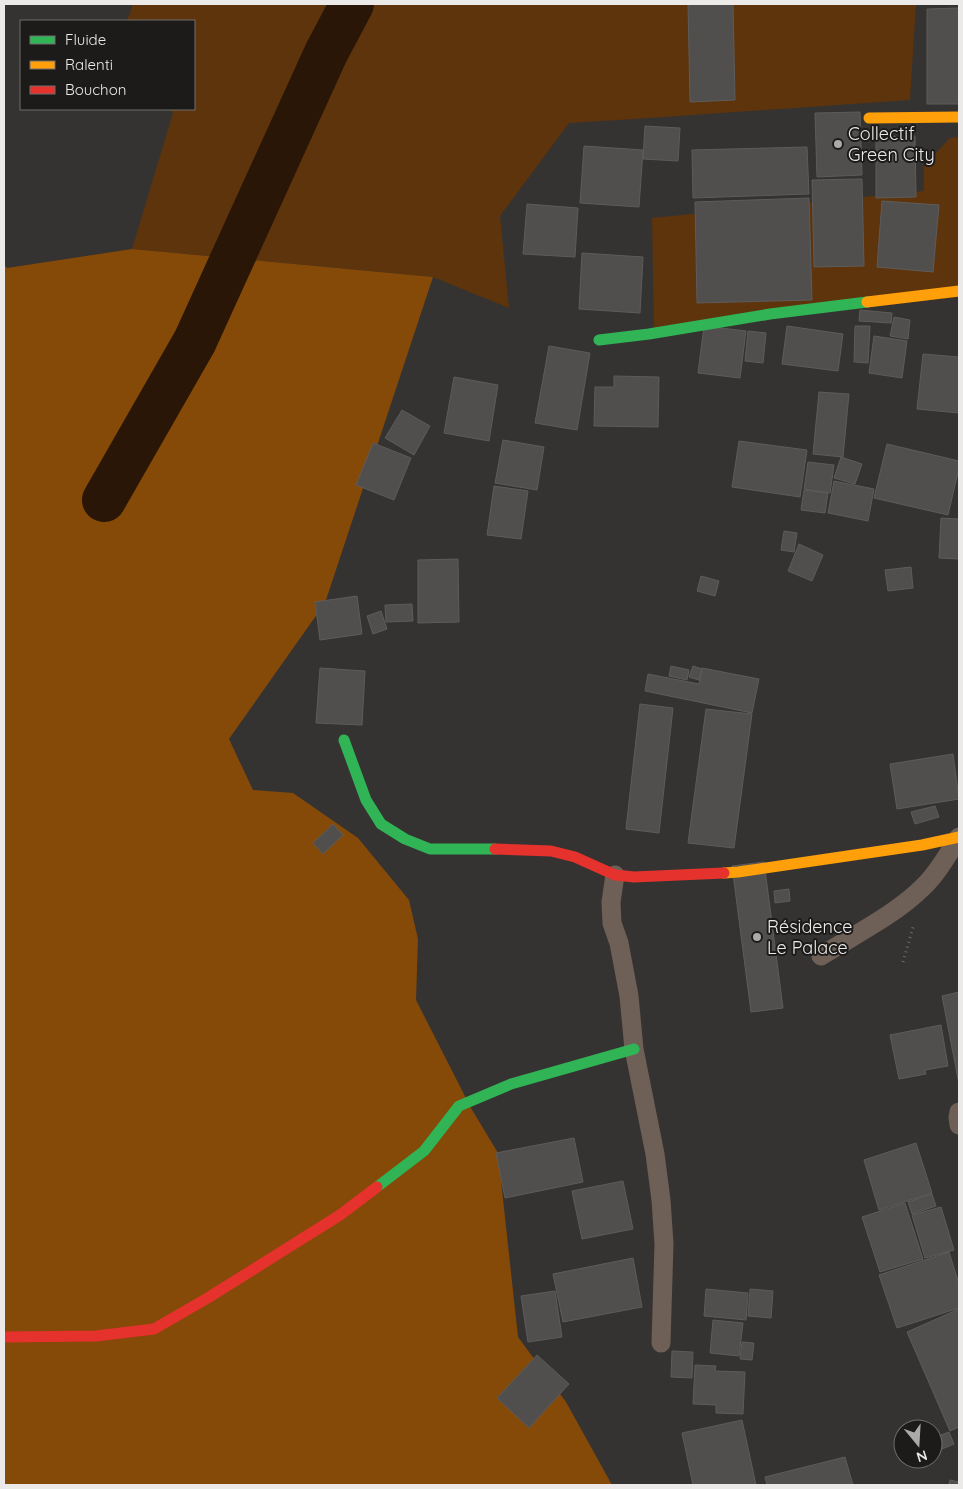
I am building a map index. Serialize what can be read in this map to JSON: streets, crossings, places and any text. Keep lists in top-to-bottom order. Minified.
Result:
{"places":["Collectif Green City","Résidence Le Palace"],"legend":["Fluide","Ralenti","Bouchon"],"north":"bottom"}
